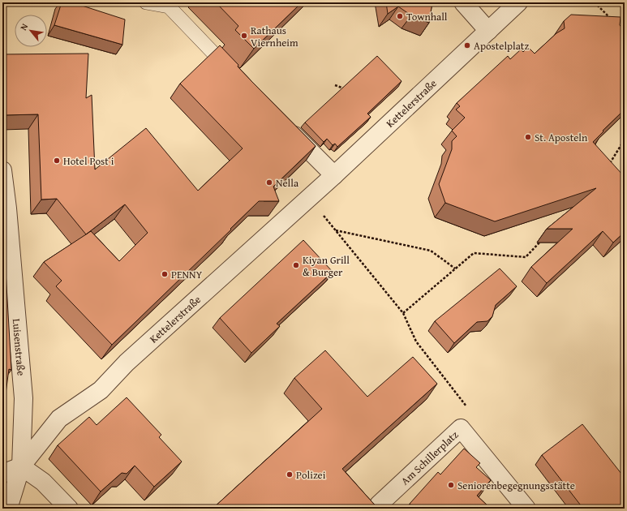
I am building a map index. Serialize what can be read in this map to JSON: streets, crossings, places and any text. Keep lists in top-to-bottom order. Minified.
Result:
{"streets":{"street":["Kettelerstraße","Luisenstraße","Am Schillerplatz"]},"crossings":[["Kettelerstraße","Luisenstraße"]],"places":["Townhall","Rathaus Viernheim","Apostelplatz","St. Aposteln","Hotel Post i","Nella","Kiyan Grill & Burger","PENNY","Polizei","Seniorenbegegnungsstätte"],"north":"top left"}
